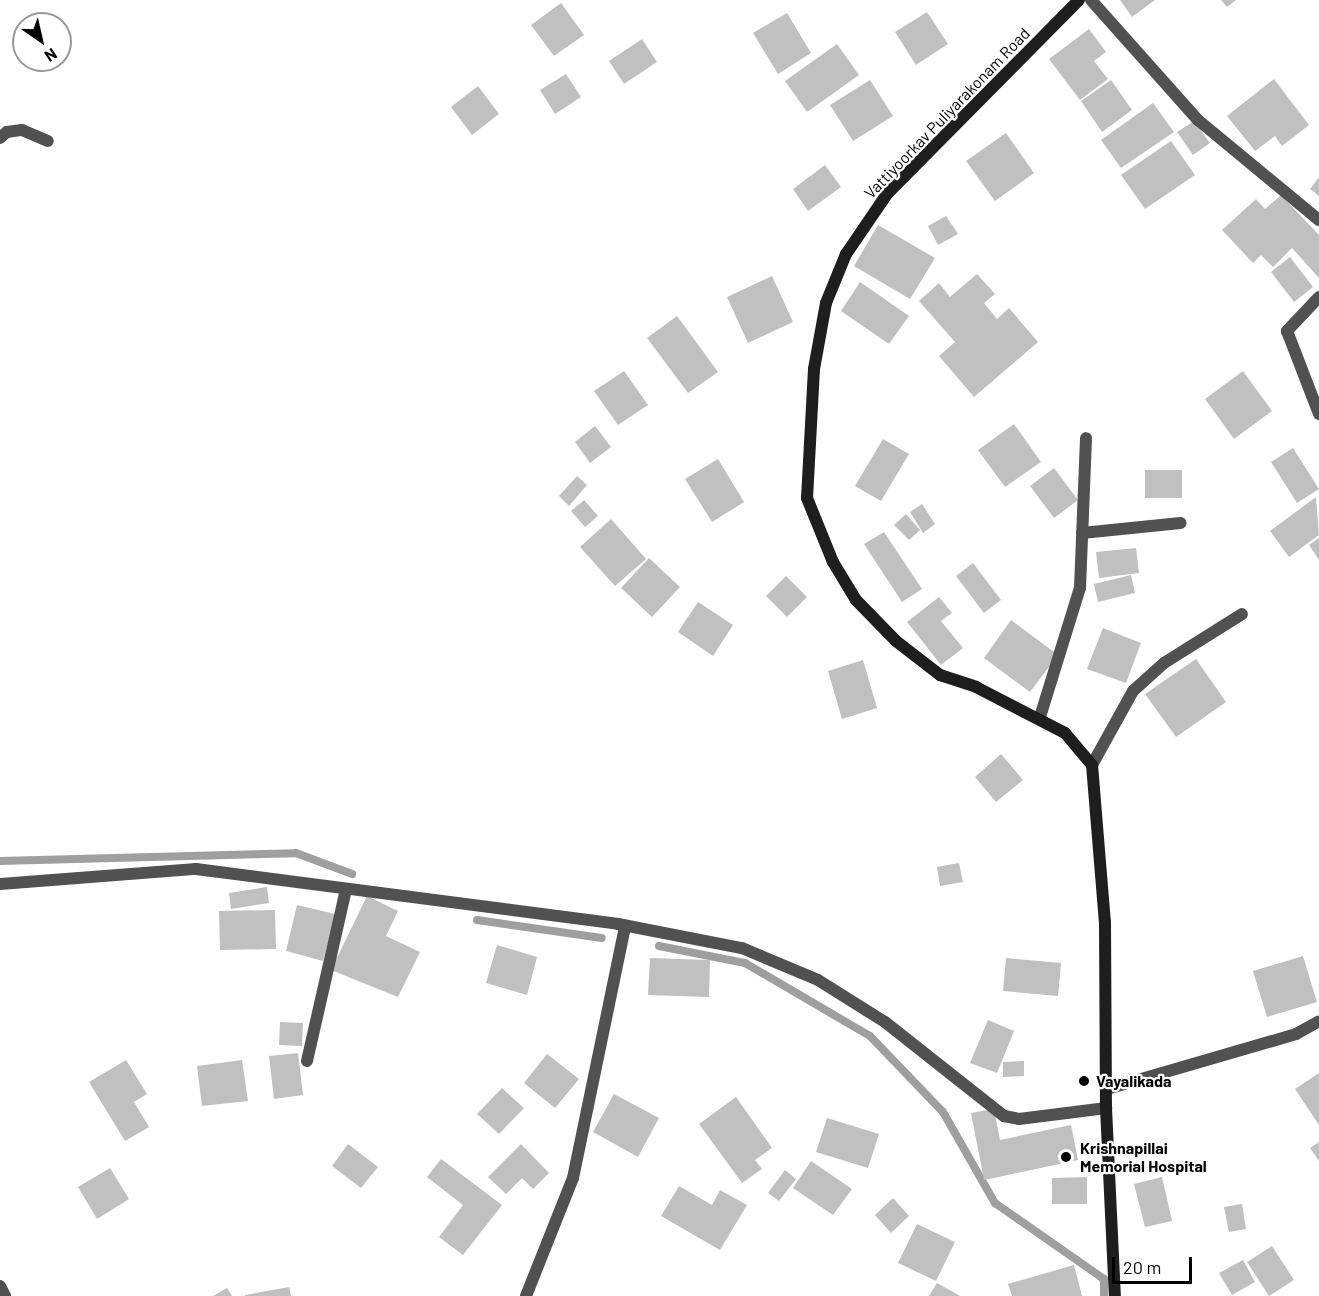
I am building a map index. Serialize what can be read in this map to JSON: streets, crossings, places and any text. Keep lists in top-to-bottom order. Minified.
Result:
{"streets":{"main road":["Vattiyoorkav Puliyarakonam Road"]},"places":["Vayalikada","Krishnapillai Memorial Hospital"],"scale_bar":"20 m","north":"bottom right"}
